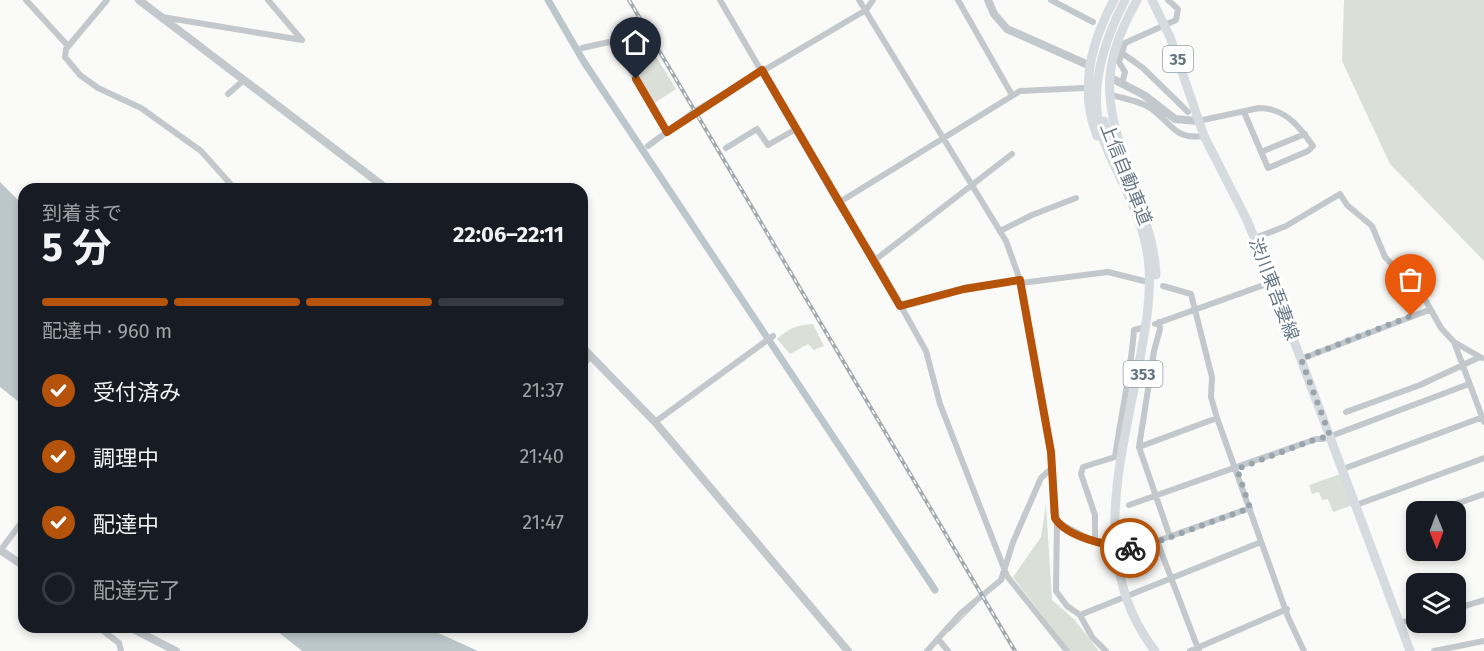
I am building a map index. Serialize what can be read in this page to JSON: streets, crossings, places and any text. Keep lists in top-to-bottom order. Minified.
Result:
{"streets":{"main road":["35","上信自動車道","渋川東吾妻線","353"]},"crossings":[["上信自動車道","353"]],"north":"bottom","page":{"heading":["5 分","到着まで","22:06–22:11"],"bar":"配達中 · 960 m","list":[["受付済み","21:37"],["調理中","21:40"],["配達中","21:47"],"配達完了"]}}
